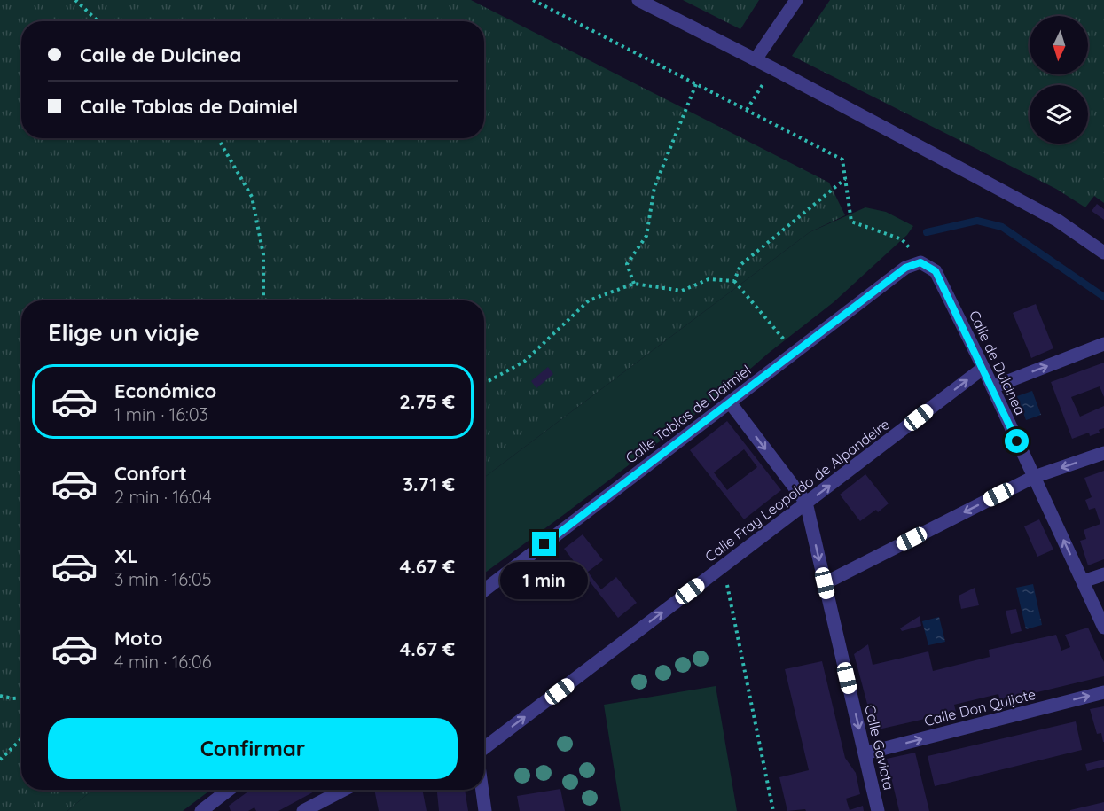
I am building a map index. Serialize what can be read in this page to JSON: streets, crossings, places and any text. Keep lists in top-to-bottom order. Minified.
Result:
{"streets":{"street":["Calle de Dulcinea","Calle Tablas de Daimiel","Calle Fray Leopoldo de Alpandeire","Calle Don Quijote","Calle Gaviota"]},"crossings":[["Calle de Dulcinea","Calle Tablas de Daimiel"],["Calle de Dulcinea","Calle Fray Leopoldo de Alpandeire"],["Calle Tablas de Daimiel","Calle Gaviota"],["Calle Fray Leopoldo de Alpandeire","Calle Gaviota"],["Calle Don Quijote","Calle Gaviota"]],"one_way":["Calle Don Quijote","Calle Gaviota"],"north":"bottom","page":{"banner":["Calle de Dulcinea","Calle Tablas de Daimiel"],"heading":"Elige un viaje","list":[{"name":"Económico","note":"1 min · 16:03","value":"2.75 €"},{"name":"Confort","note":"2 min · 16:04","value":"3.71 €"},{"name":"XL","note":"3 min · 16:05","value":"4.67 €"},{"name":"Moto","note":"4 min · 16:06","value":"4.67 €"}],"bubble":"1 min","buttons":"Confirmar"}}
